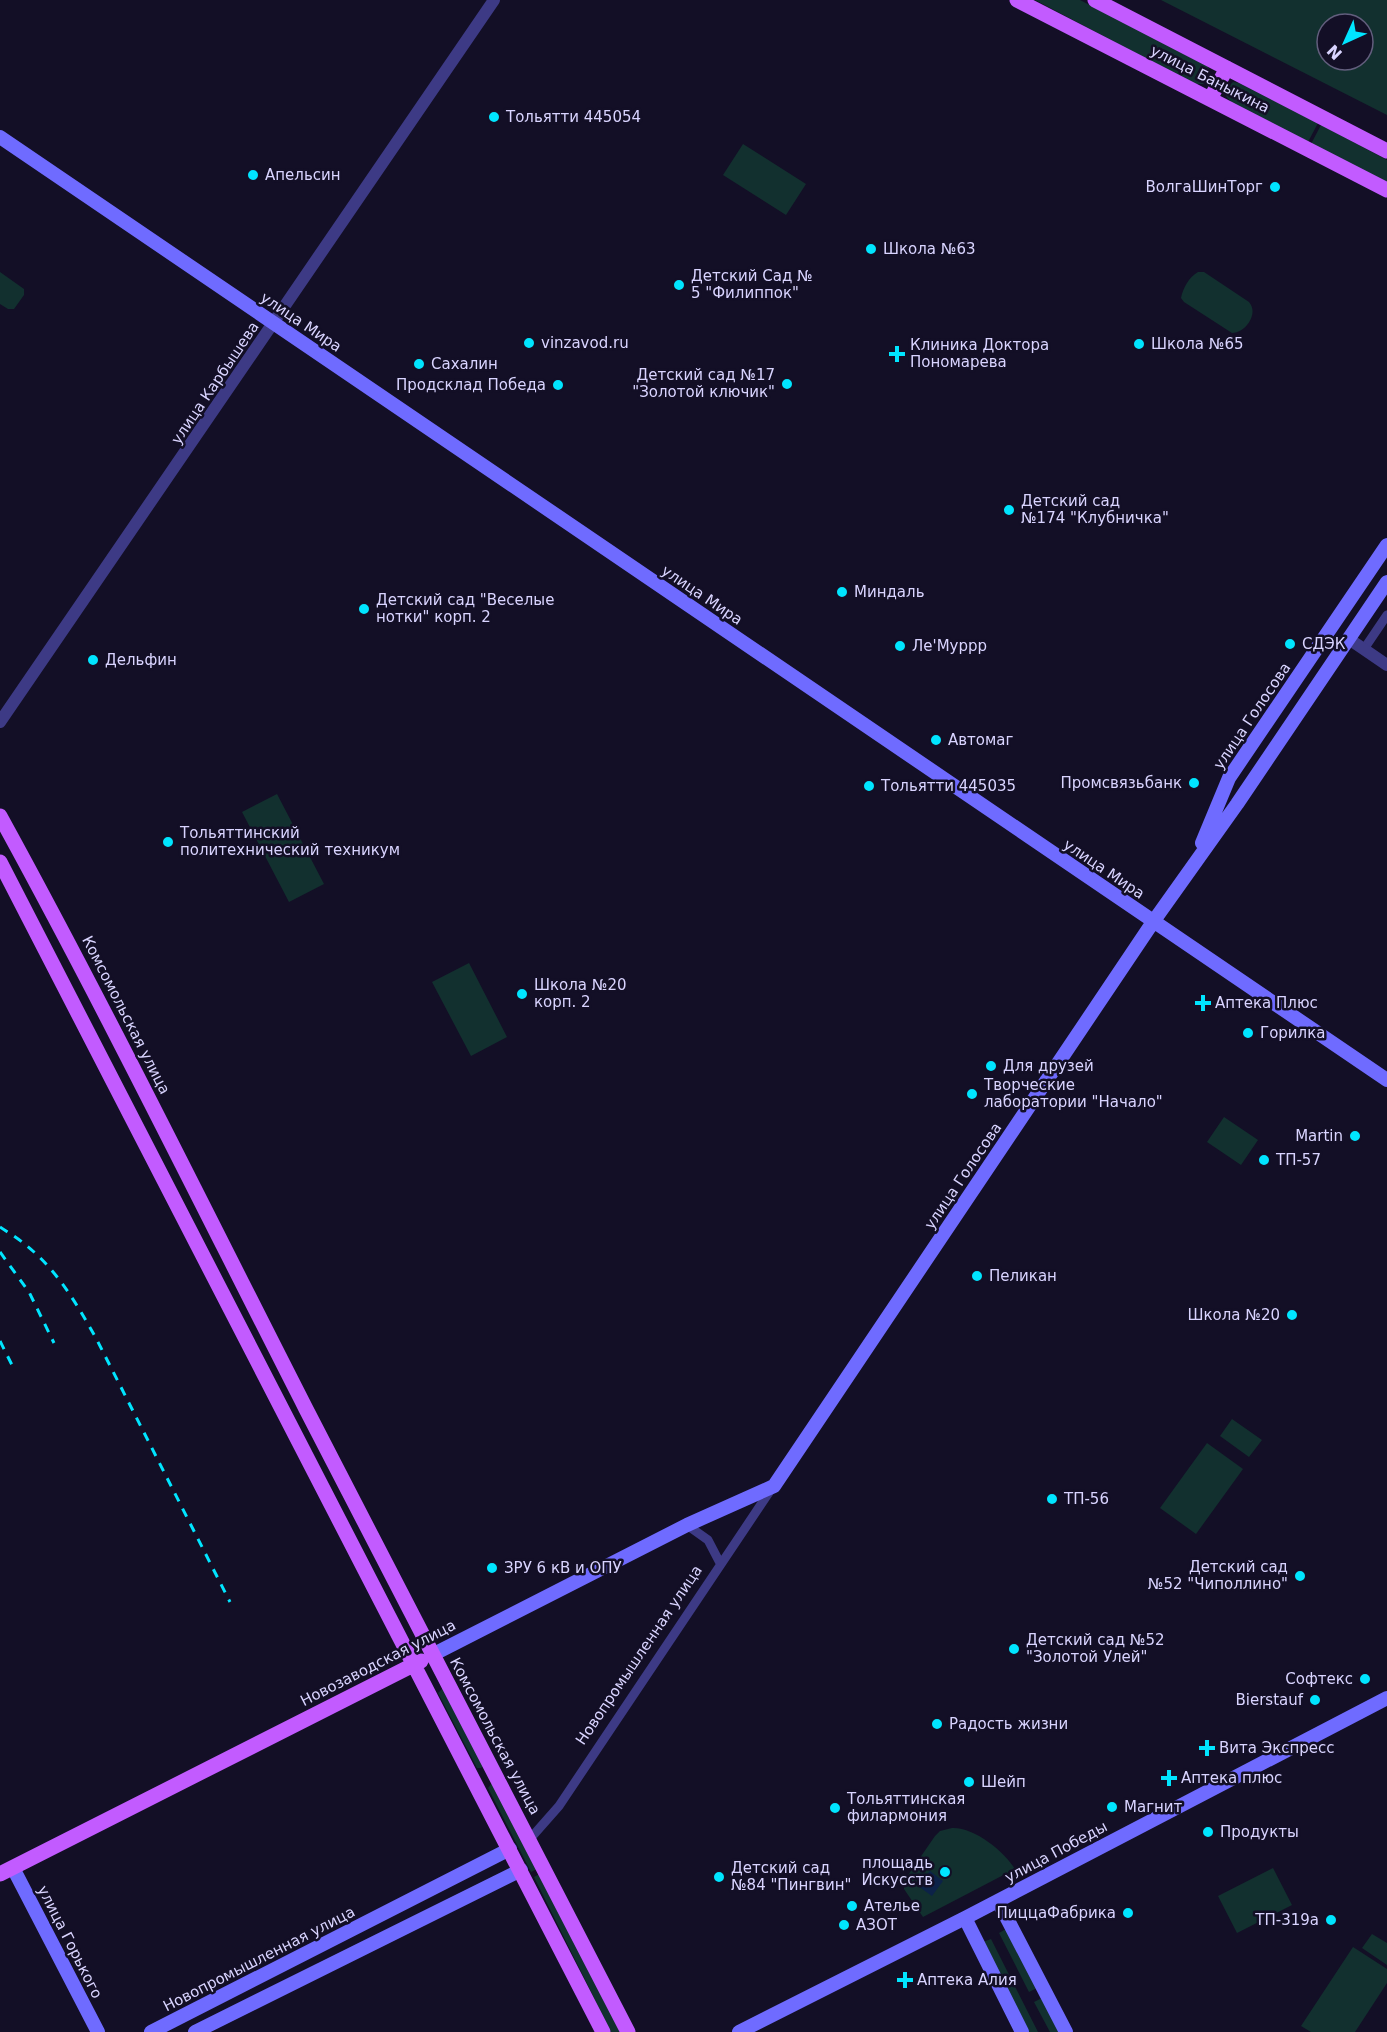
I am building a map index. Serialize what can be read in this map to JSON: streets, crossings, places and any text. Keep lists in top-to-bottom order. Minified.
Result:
{"streets":{"main road":["улица Баныкина","улица Мира","улица Голосова","Комсомольская улица","Новопромышленная улица","Новозаводская улица","улица Победы","улица Горького"],"street":["улица Карбышева"]},"crossings":[["улица Мира","улица Карбышева"],["улица Мира","улица Голосова"],["улица Голосова","Новопромышленная улица"],["улица Голосова","Новозаводская улица"],["Комсомольская улица","Новопромышленная улица"],["Комсомольская улица","Новозаводская улица"],["Новопромышленная улица","Новозаводская улица"],["Новозаводская улица","улица Горького"]],"places":{"other":["Тольятти 445054","Апельсин","ВолгаШинТорг","Школа №63","Детский Сад № 5 \"Филиппок\"","vinzavod.ru","Школа №65","Сахалин","Детский сад №17 \"Золотой ключик\"","Продсклад Победа","Детский сад №174 \"Клубничка\"","Миндаль","Детский сад \"Веселые нотки\" корп. 2","СДЭК","Ле'Муррр","Дельфин","Автомаг","Промсвязьбанк","Тольятти 445035","Тольяттинский политехнический техникум","Школа №20 корп. 2","Горилка","Для друзей","Творческие лаборатории \"Начало\"","Martin","ТП-57","Пеликан","Школа №20","ТП-56","ЗРУ 6 кВ и ОПУ","Детский сад №52 \"Чиполлино\"","Детский сад №52 \"Золотой Улей\"","Софтекс","Bierstauf","Радость жизни","Шейп","Магнит","Тольяттинская филармония","Продукты","площадь Искусств","Детский сад №84 \"Пингвин\"","Ателье","ПиццаФабрика","ТП-319а","АЗОТ"],"health":["Клиника Доктора Пономарева","Аптека Плюс","Вита Экспресс","Аптека плюс","Аптека Алия"]},"north":"bottom left"}
